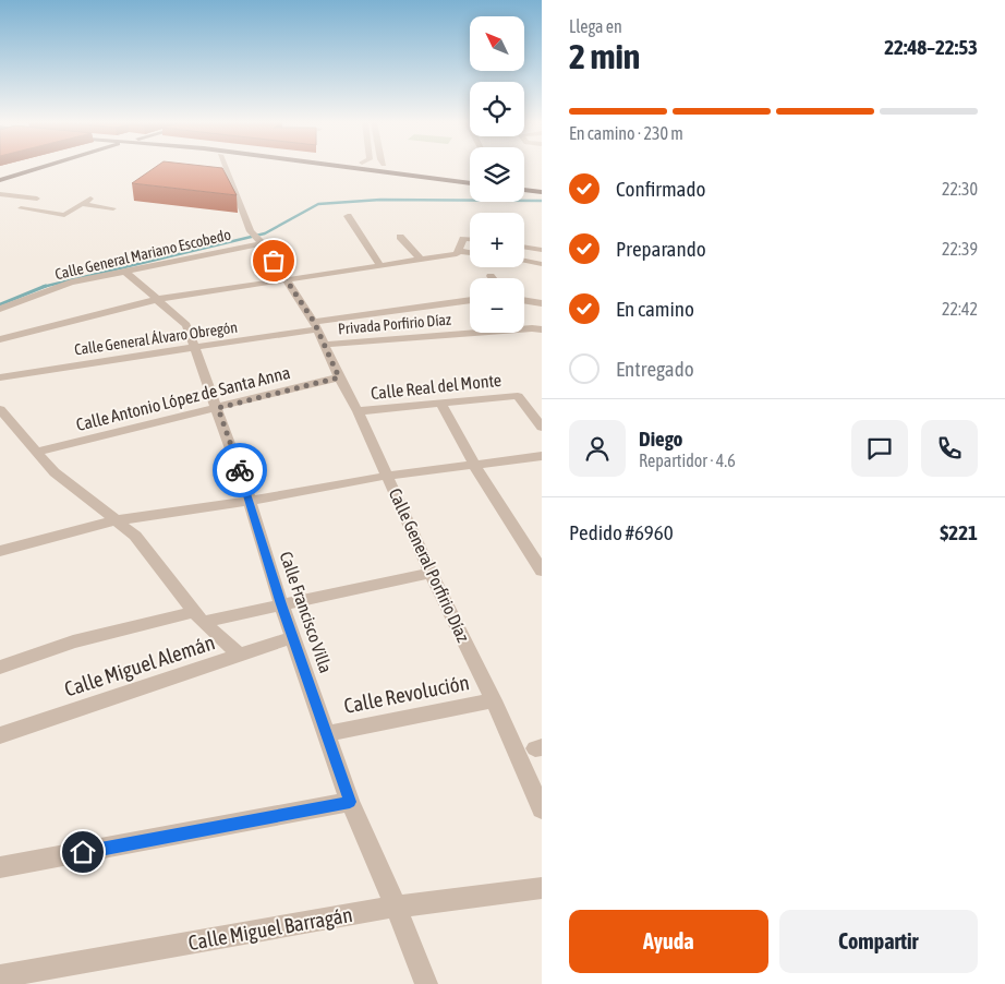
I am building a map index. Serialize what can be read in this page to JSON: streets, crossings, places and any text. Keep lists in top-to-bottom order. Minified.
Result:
{"streets":{"street":["Calle General Mariano Escobedo","Privada Porfirio Díaz","Calle General Álvaro Obregón","Calle Real del Monte","Calle Antonio López de Santa Anna","Calle General Porfirio Díaz","Calle Francisco Villa","Calle Miguel Alemán","Calle Revolución","Calle Miguel Barragán"]},"crossings":[["Calle General Mariano Escobedo","Calle General Porfirio Díaz"],["Calle General Mariano Escobedo","Calle Francisco Villa"],["Privada Porfirio Díaz","Calle General Porfirio Díaz"],["Calle General Álvaro Obregón","Calle General Porfirio Díaz"],["Calle General Álvaro Obregón","Calle Francisco Villa"],["Calle Real del Monte","Calle General Porfirio Díaz"],["Calle Antonio López de Santa Anna","Calle General Porfirio Díaz"],["Calle Antonio López de Santa Anna","Calle Francisco Villa"],["Calle General Porfirio Díaz","Calle Revolución"],["Calle Francisco Villa","Calle Miguel Alemán"],["Calle Francisco Villa","Calle Revolución"],["Calle Francisco Villa","Calle Miguel Barragán"]],"north":"top left","page":{"heading":["2 min","Llega en","22:48–22:53"],"panel":["Diego","Repartidor · 4.6","Pedido #6960","$221"],"map_buttons":["+","−"],"bar":"En camino · 230 m","list":[["Confirmado","22:30"],["Preparando","22:39"],["En camino","22:42"],"Entregado"],"buttons":["Ayuda","Compartir"]}}
